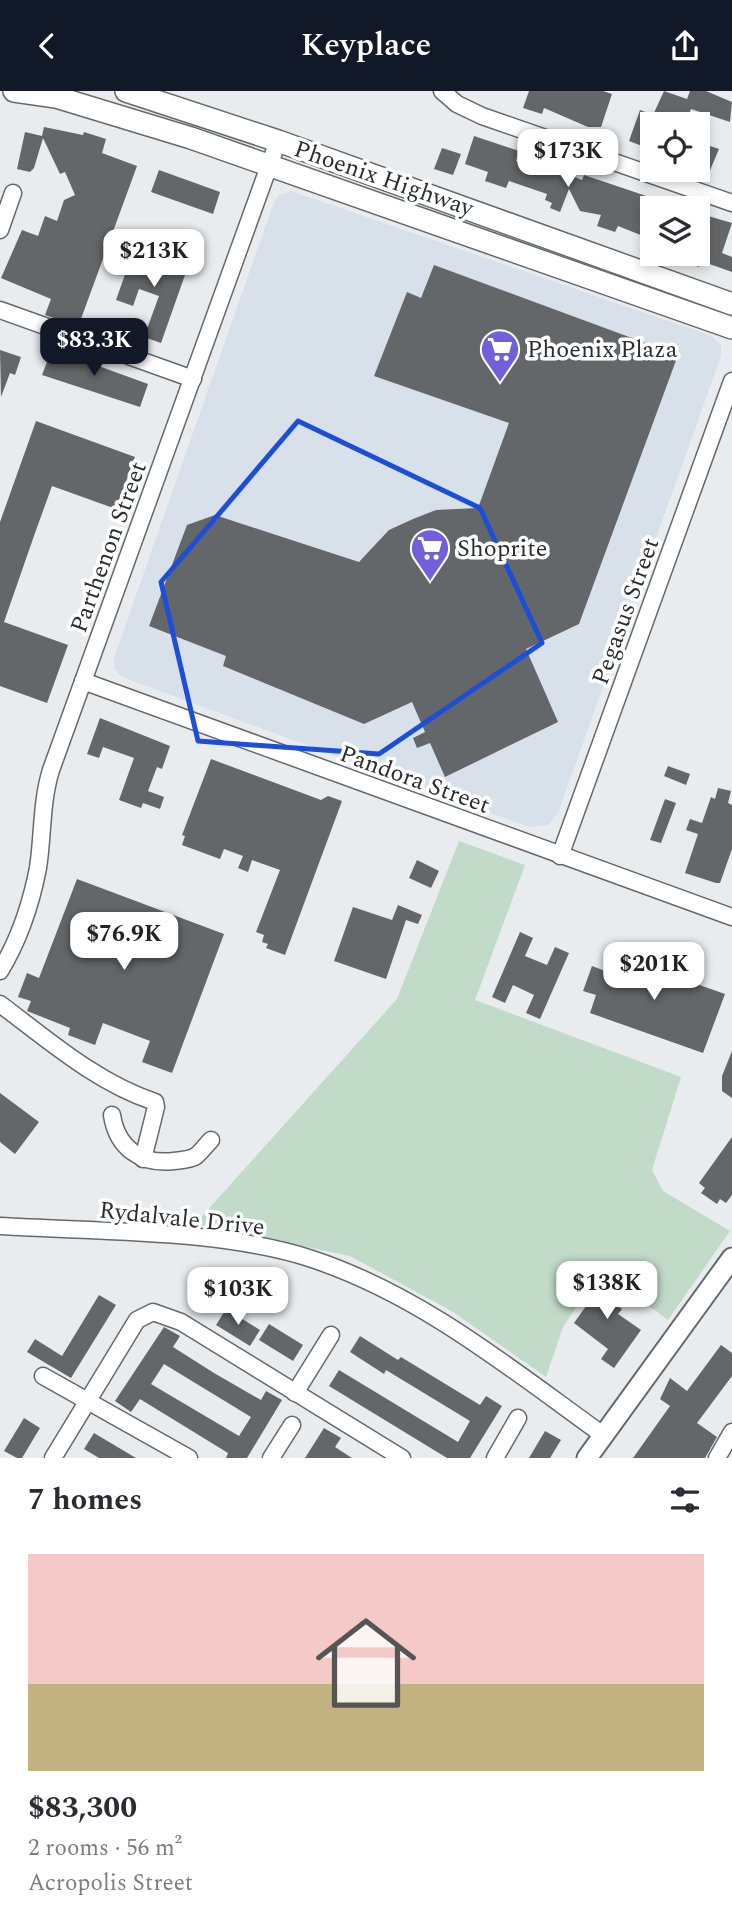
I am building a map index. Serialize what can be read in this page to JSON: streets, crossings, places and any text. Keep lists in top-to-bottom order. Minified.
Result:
{"streets":{"main road":["Phoenix Highway"],"street":["Parthenon Street","Pegasus Street","Pandora Street","Rydalvale Drive"]},"crossings":[["Phoenix Highway","Parthenon Street"],["Parthenon Street","Pandora Street"],["Pegasus Street","Pandora Street"]],"places":{"supermarket":["Phoenix Plaza","Shoprite"]},"page":{"header":"Keyplace","price":["$173K","$213K","$83.3K","$76.9K","$201K","$138K","$103K"],"heading":"7 homes","list":[{"name":"$83,300","note":"2 rooms · 56 m² · Acropolis Street"}]}}
